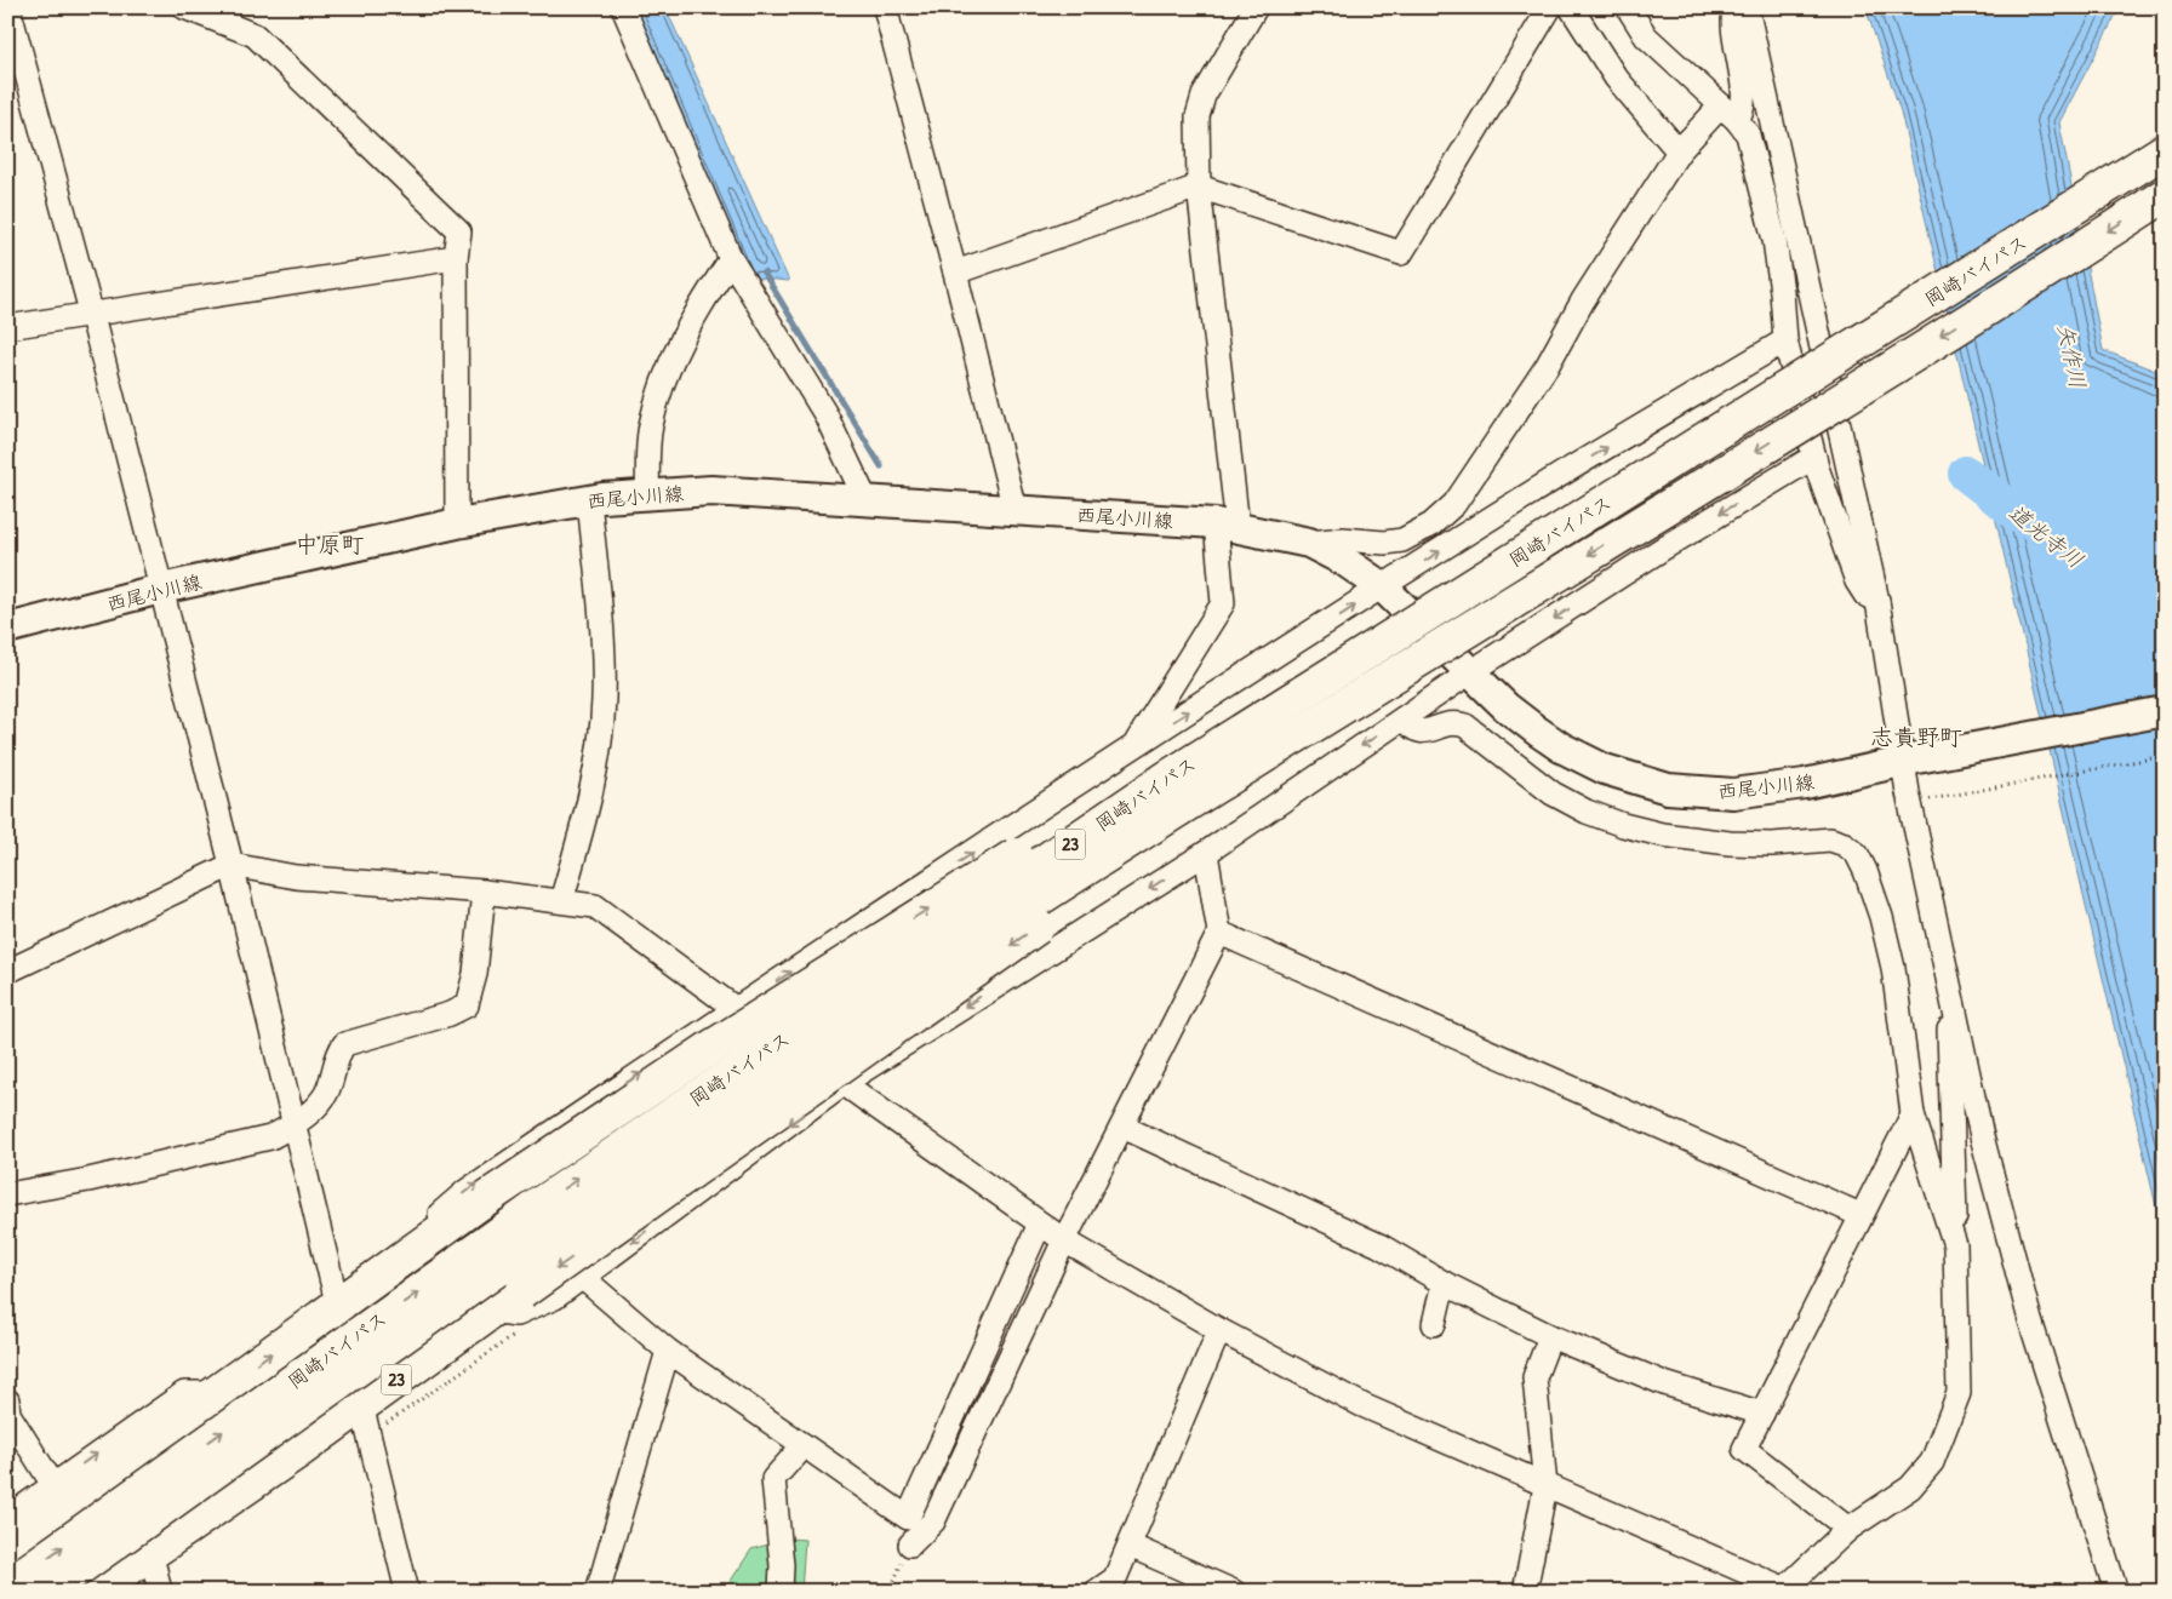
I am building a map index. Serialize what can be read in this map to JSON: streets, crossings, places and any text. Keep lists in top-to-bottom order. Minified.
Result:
{"streets":{"highway":["岡崎バイパス","23"],"main road":["西尾小川線"]},"crossings":[["岡崎バイパス","23"]],"districts":["中原町","志貴野町"],"water":["矢作川","道光寺川"]}
